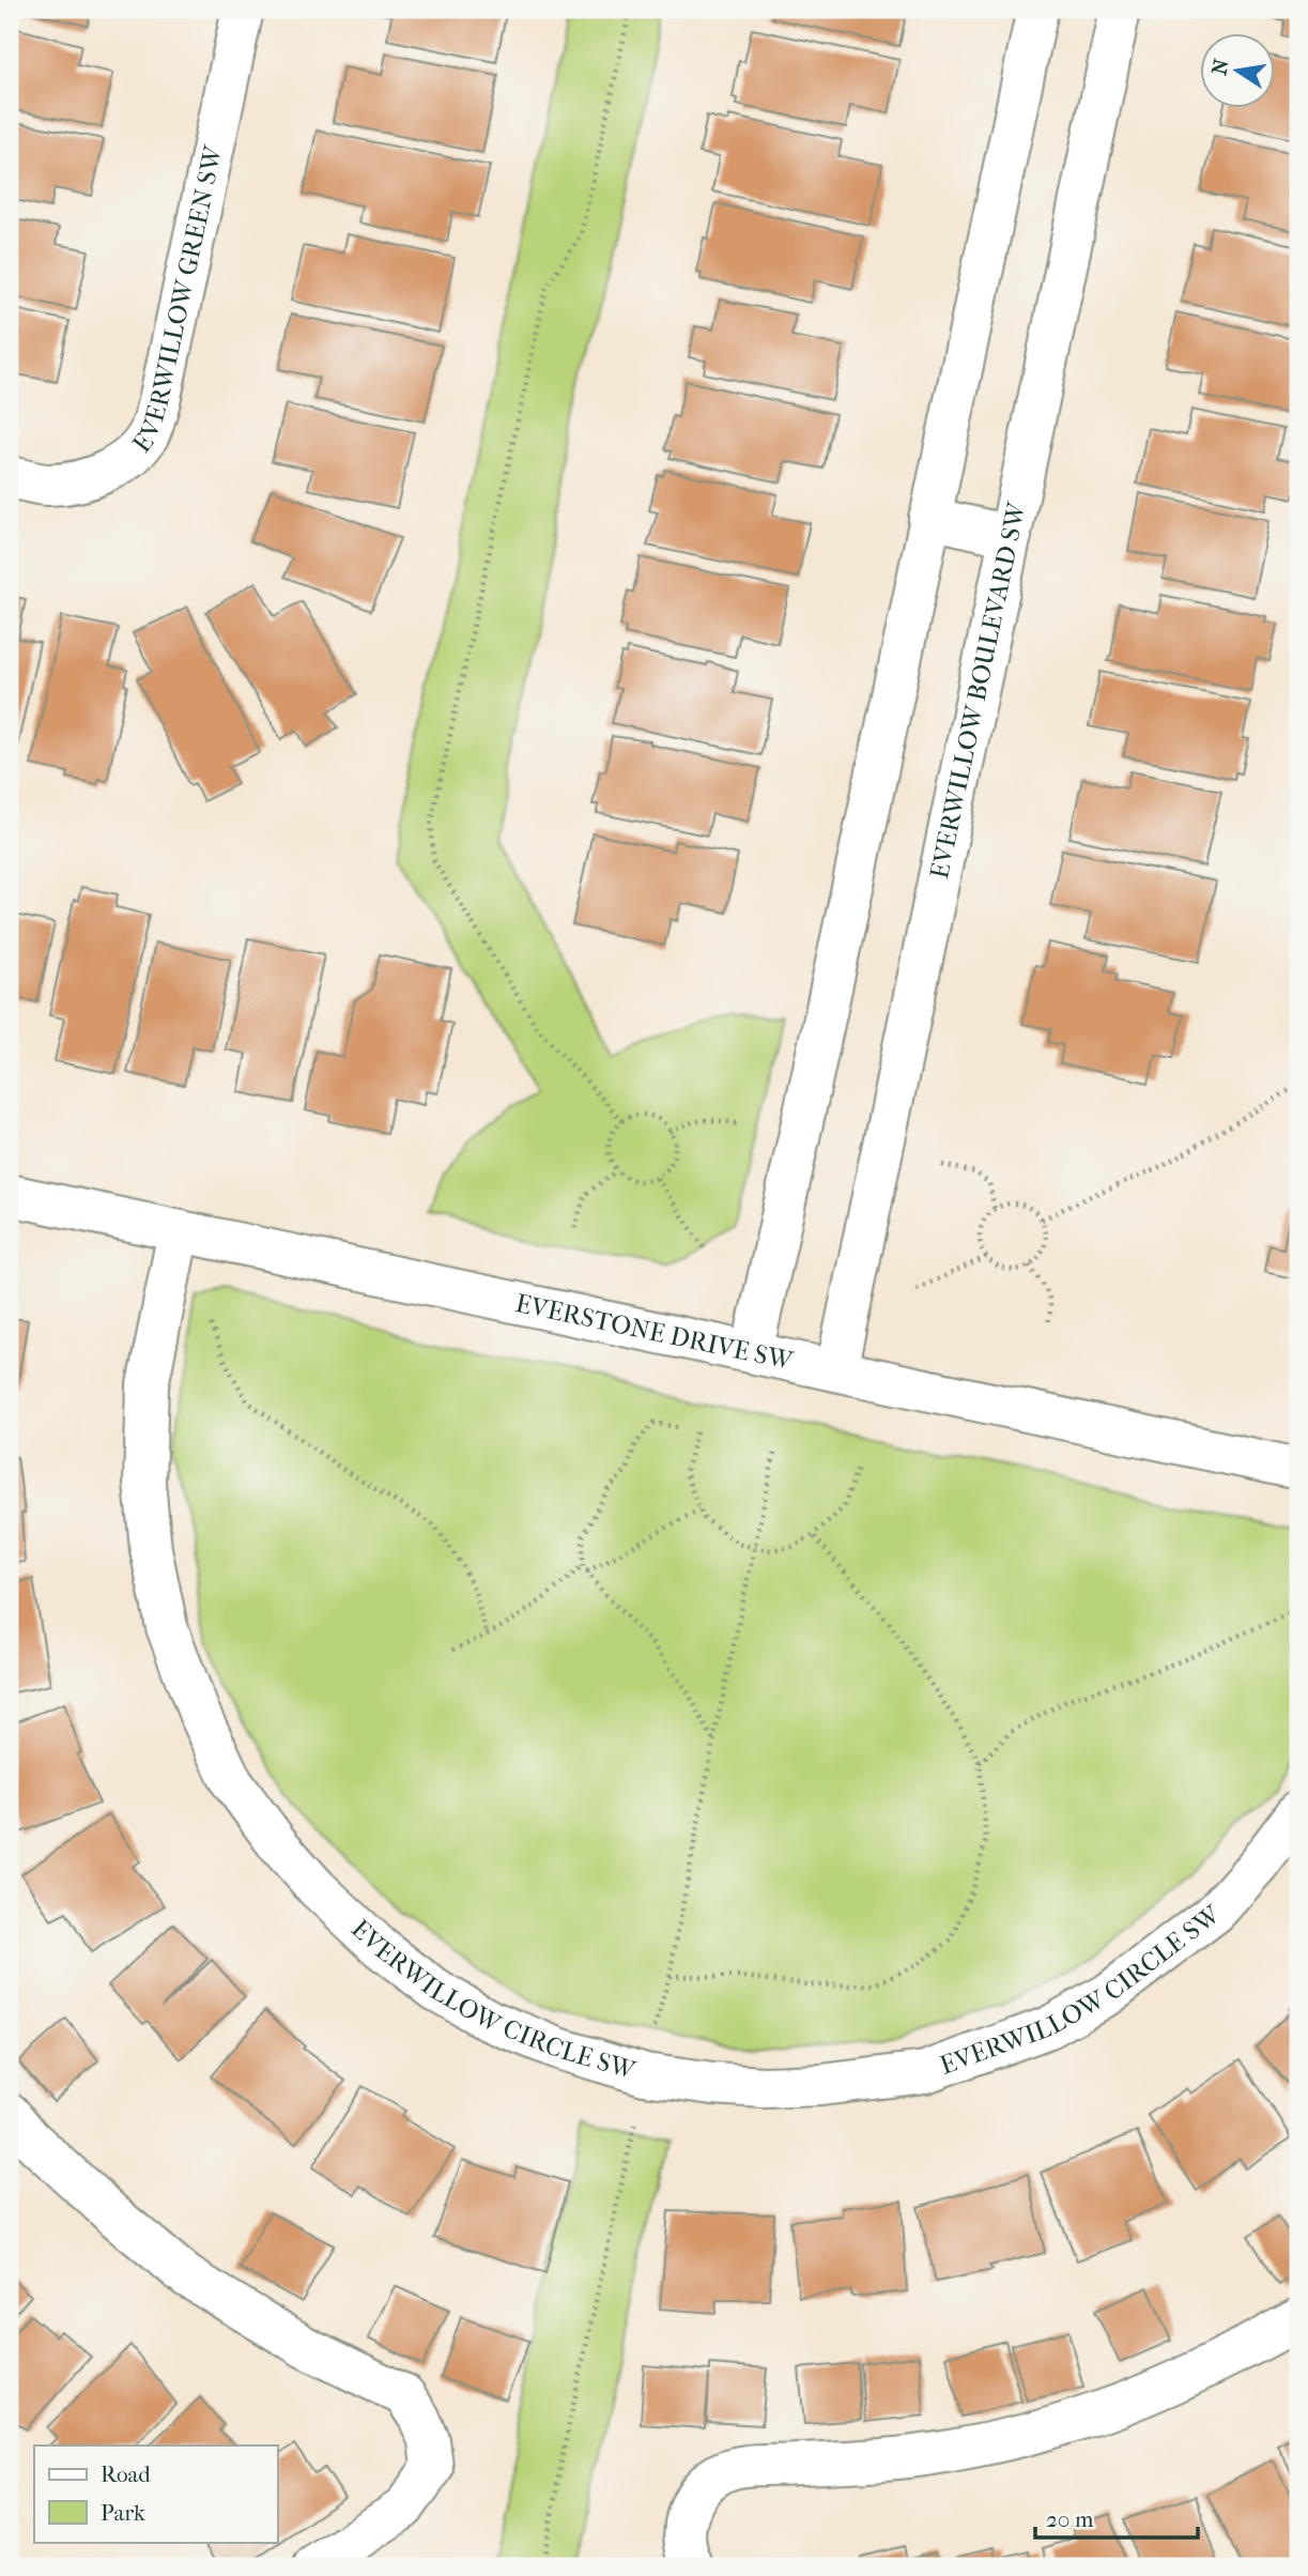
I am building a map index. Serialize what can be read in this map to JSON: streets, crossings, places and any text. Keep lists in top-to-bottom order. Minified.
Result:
{"streets":{"street":["EVERWILLOW GREEN SW","EVERWILLOW BOULEVARD SW","EVERSTONE DRIVE SW","EVERWILLOW CIRCLE SW"]},"crossings":[["EVERWILLOW BOULEVARD SW","EVERSTONE DRIVE SW"],["EVERSTONE DRIVE SW","EVERWILLOW CIRCLE SW"]],"legend":["Road","Park"],"scale_bar":"20 m","north":"left"}
